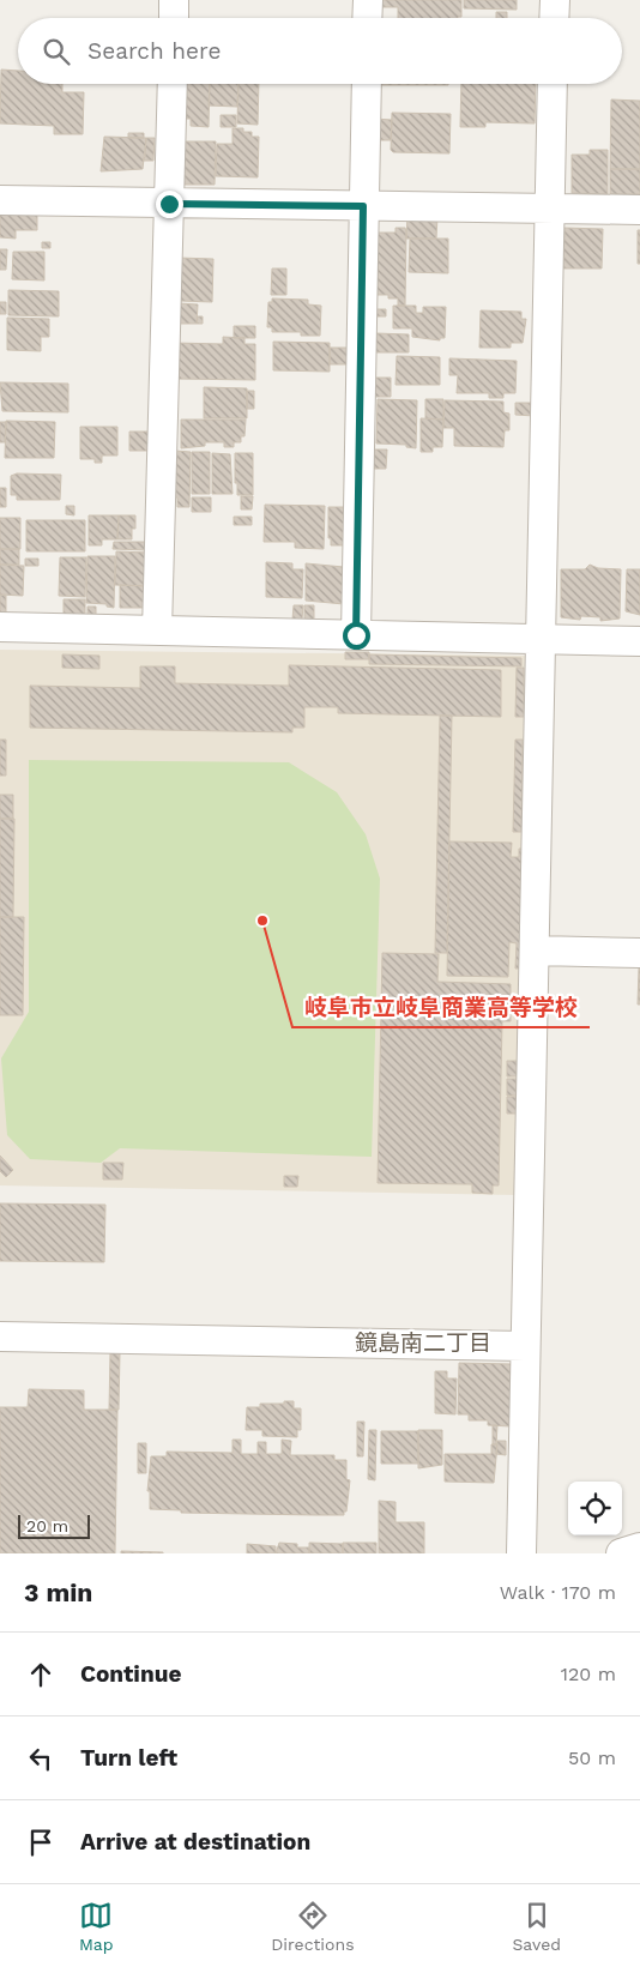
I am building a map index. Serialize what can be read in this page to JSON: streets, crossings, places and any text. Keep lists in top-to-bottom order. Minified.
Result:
{"districts":["鏡島南二丁目"],"places":["岐阜市立岐阜商業高等学校"],"scale_bar":"20 m","page":{"search":"Search here","scale":"20 m","heading":["3 min","Walk · 170 m"],"list":[["Continue","120 m"],["Turn left","50 m"],"Arrive at destination"],"nav":["Map","Directions","Saved"]}}
